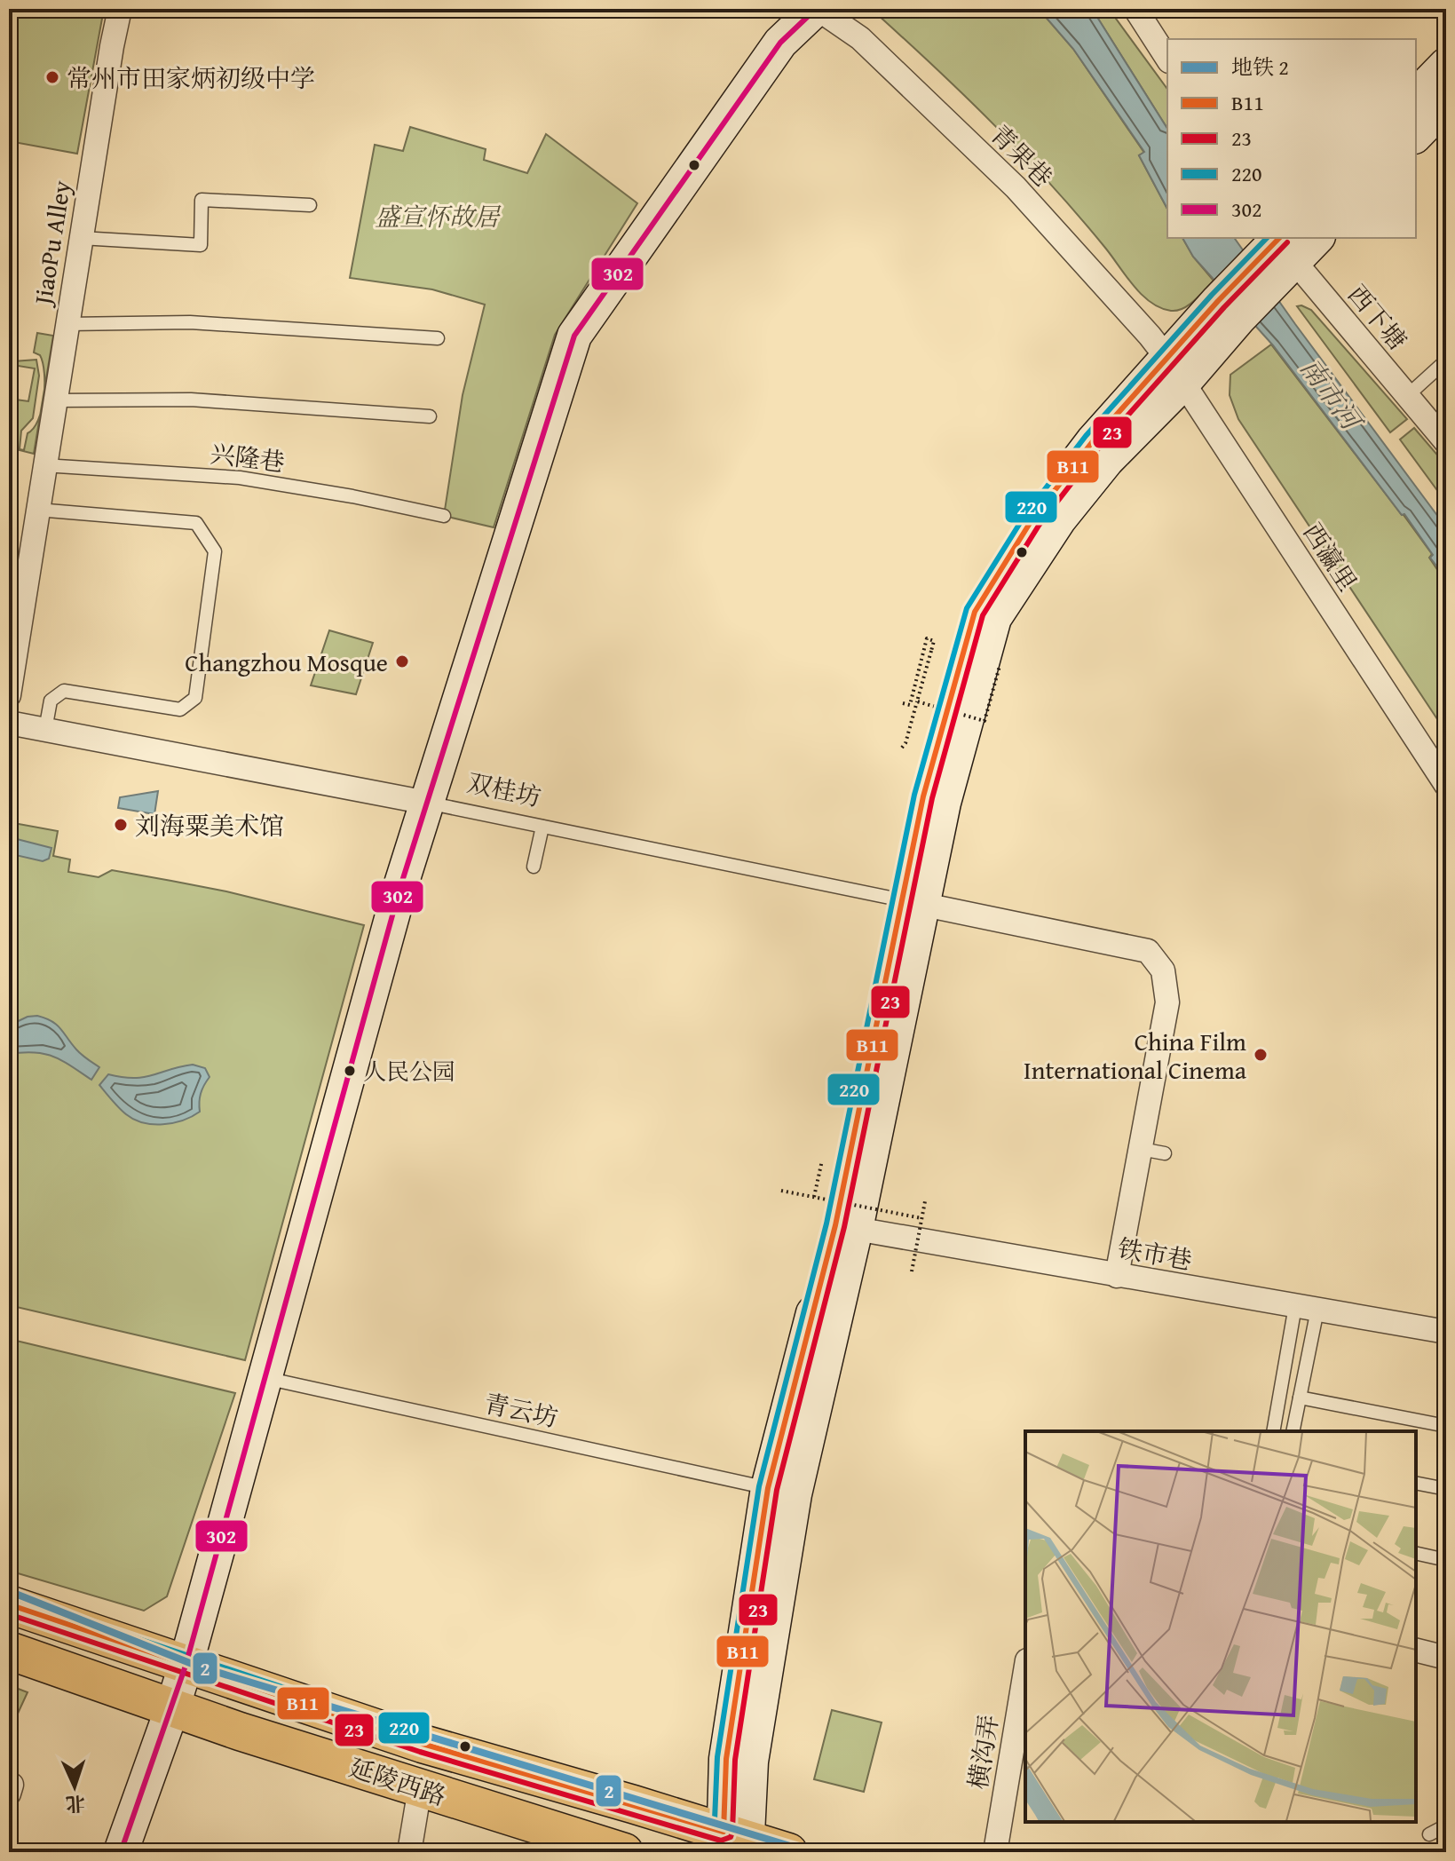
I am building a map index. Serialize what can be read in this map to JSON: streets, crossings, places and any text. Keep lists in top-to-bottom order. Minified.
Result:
{"streets":{"main road":["延陵西路"],"street":["青果巷","JiaoPu Alley","西下塘","西瀛里","双桂坊","铁市巷","横沟弄"],"lane":["兴隆巷","青云坊"]},"crossings":[["青果巷","西瀛里"],["JiaoPu Alley","兴隆巷"]],"water":["南市河"],"parks":["盛宣怀故居"],"places":["常州市田家炳初级中学","Changzhou Mosque","刘海粟美术馆","China Film International Cinema","人民公园"],"lines":["transit line 302","transit line B11","transit line 220","transit line 23","metro line 2"],"legend":["地铁 2","B11","23","220","302"],"north":"bottom"}
